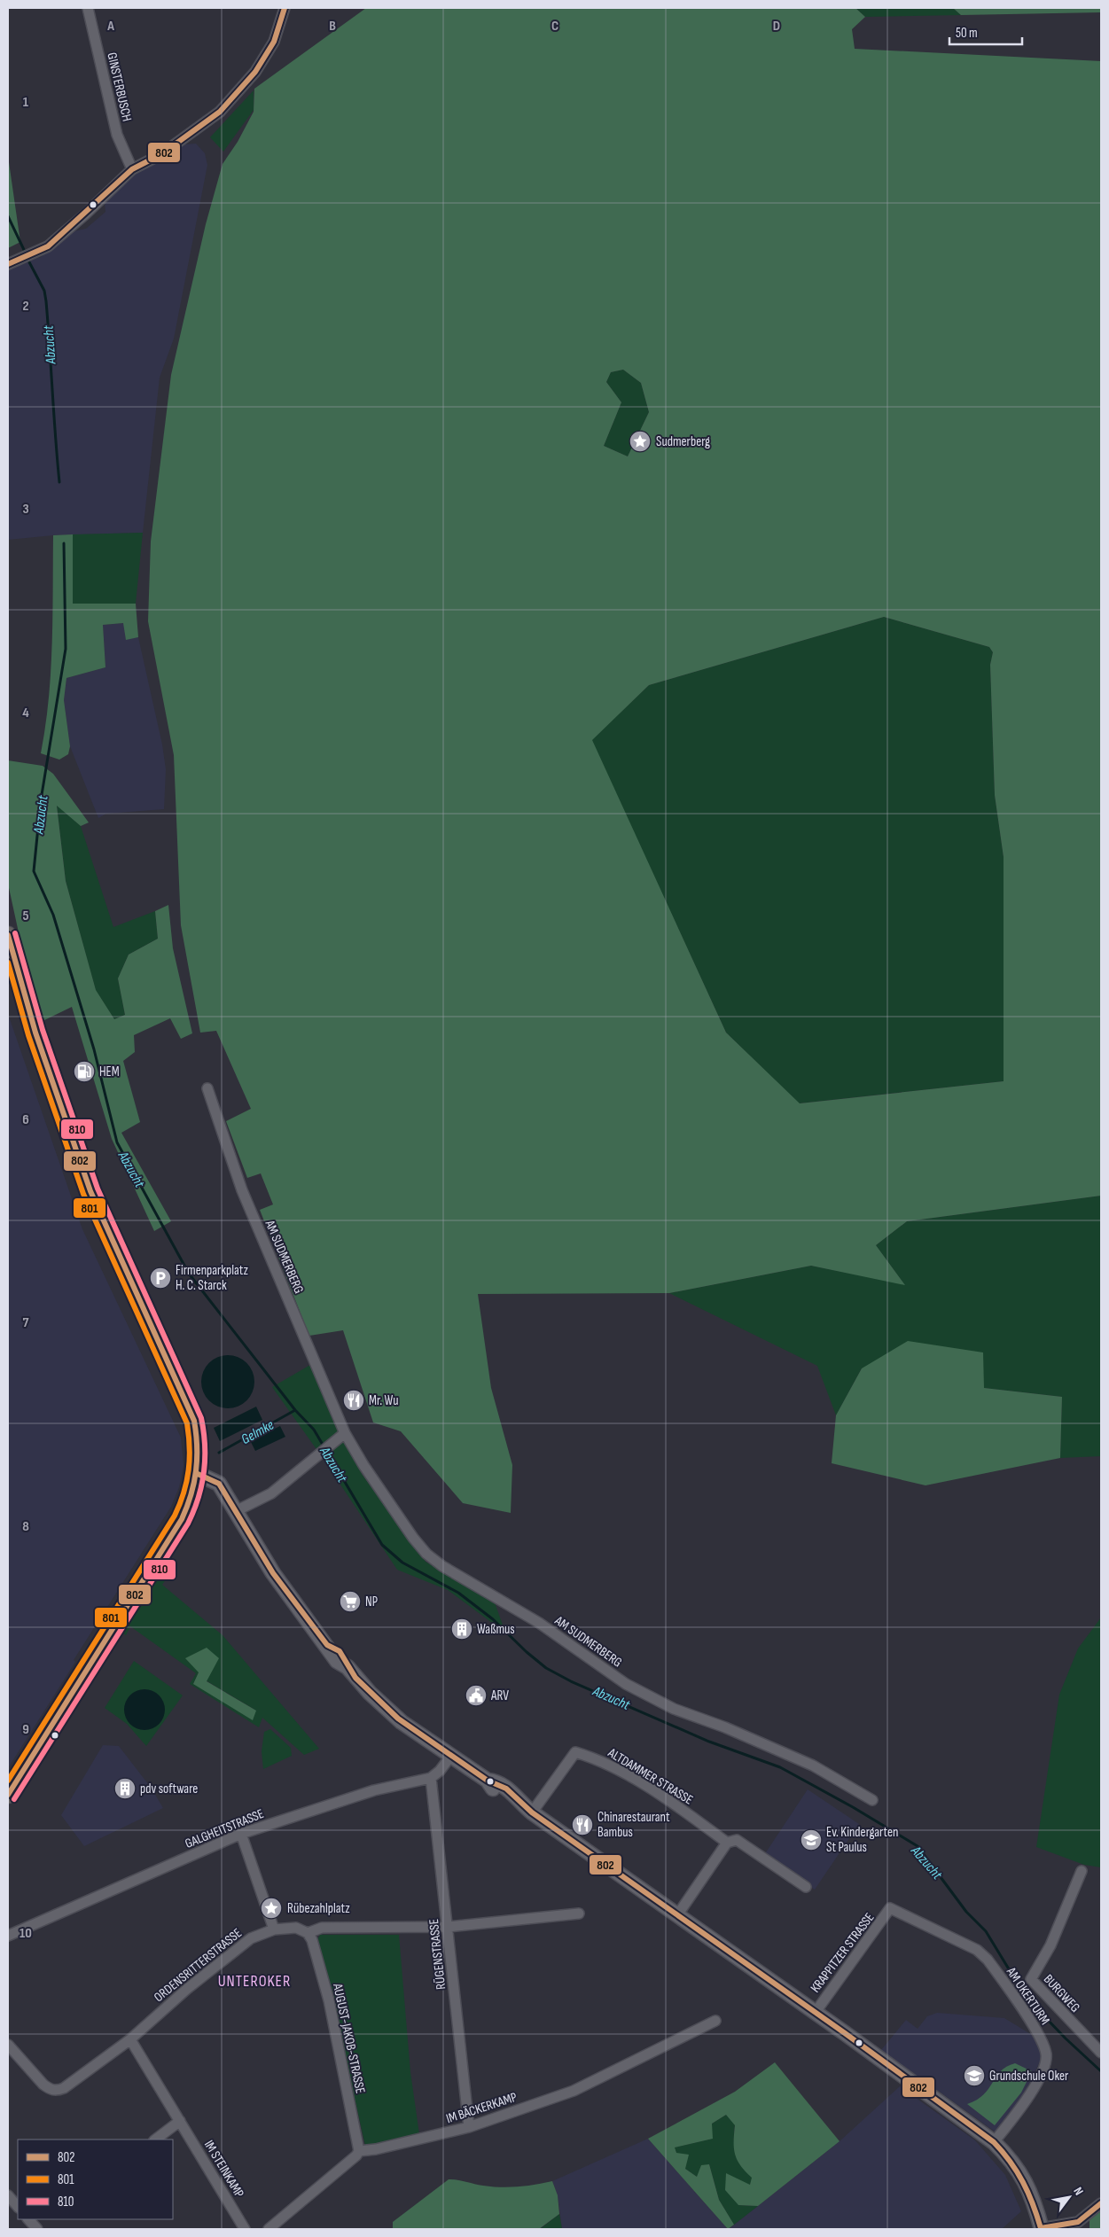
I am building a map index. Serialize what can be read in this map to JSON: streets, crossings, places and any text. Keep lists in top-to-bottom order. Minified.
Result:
{"streets":{"street":["GINSTERBUSCH","AM SUDMERBERG","ALTDAMMER STRASSE","GALGHEITSTRASSE","KRAPPITZER STRASSE","RÜGENSTRASSE","ORDENSRITTERSTRASSE","BURGWEG","AM OKERTURM","AUGUST-JAKOB-STRASSE","IM BÄCKERKAMP","IM STEINKAMP"]},"crossings":[["GALGHEITSTRASSE","RÜGENSTRASSE"],["KRAPPITZER STRASSE","AM OKERTURM"],["RÜGENSTRASSE","ORDENSRITTERSTRASSE"],["RÜGENSTRASSE","IM BÄCKERKAMP"],["ORDENSRITTERSTRASSE","AUGUST-JAKOB-STRASSE"],["ORDENSRITTERSTRASSE","IM STEINKAMP"],["AUGUST-JAKOB-STRASSE","IM BÄCKERKAMP"]],"districts":["UNTEROKER"],"water":["Abzucht","Gelmke"],"places":{"place":["Sudmerberg","Rübezahlplatz"],"fuel station":["HEM"],"parking":["Firmenparkplatz H. C. Starck"],"restaurant":["Mr. Wu","Chinarestaurant Bambus"],"supermarket":["NP"],"building":["Waßmus","pdv software"],"public building":["ARV"],"school or university":["Ev. Kindergarten St Paulus","Grundschule Oker"]},"lines":["transit line 802","transit line 810","transit line 801"],"legend":["802","801","810"],"scale_bar":"50 m","north":"top right","grid":{"columns":["A","B","C","D"],"rows":["1","2","3","4","5","6","7","8","9","10"]}}
